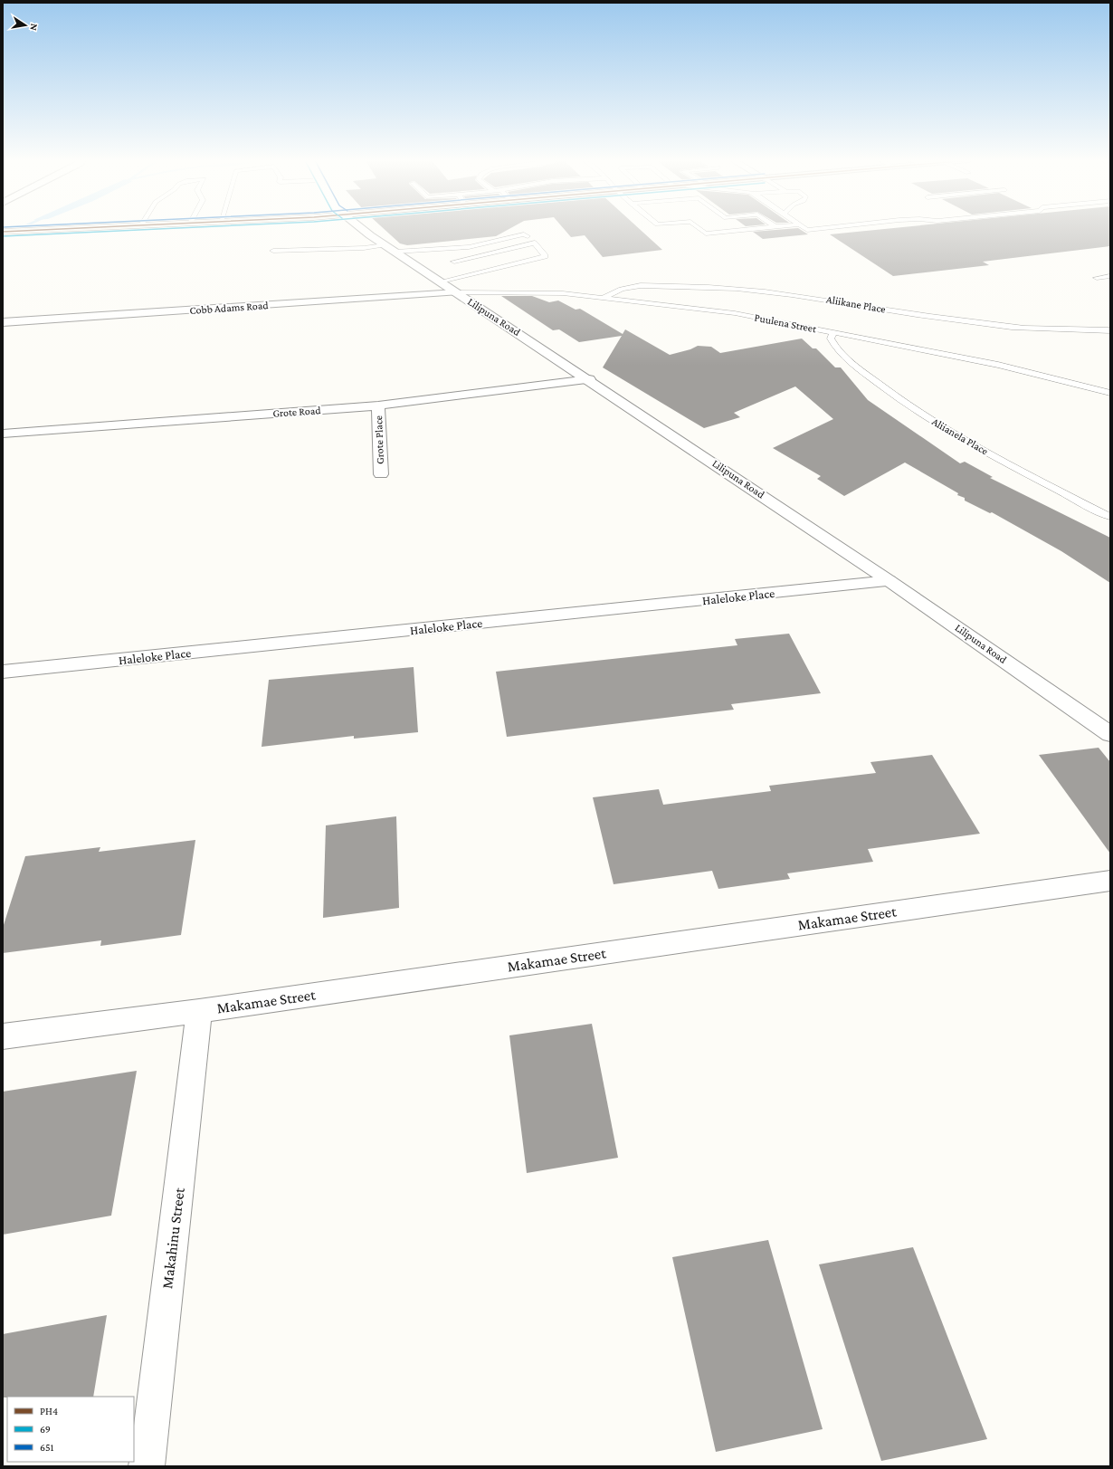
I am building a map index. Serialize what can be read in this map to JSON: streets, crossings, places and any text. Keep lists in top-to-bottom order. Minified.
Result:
{"streets":{"street":["Cobb Adams Road","Lilipuna Road","Grote Road","Grote Place","Haleloke Place","Makamae Street","Makahinu Street"],"lane":["Aliikane Place","Puulena Street","Aliianela Place"]},"crossings":[["Aliikane Place","Puulena Street"],["Cobb Adams Road","Lilipuna Road"],["Cobb Adams Road","Puulena Street"],["Lilipuna Road","Puulena Street"],["Lilipuna Road","Grote Road"],["Lilipuna Road","Haleloke Place"],["Puulena Street","Aliianela Place"],["Grote Road","Grote Place"],["Makamae Street","Makahinu Street"]],"lines":["transit line PH4","transit line 69"],"legend":["PH4","69","651"],"north":"right"}
